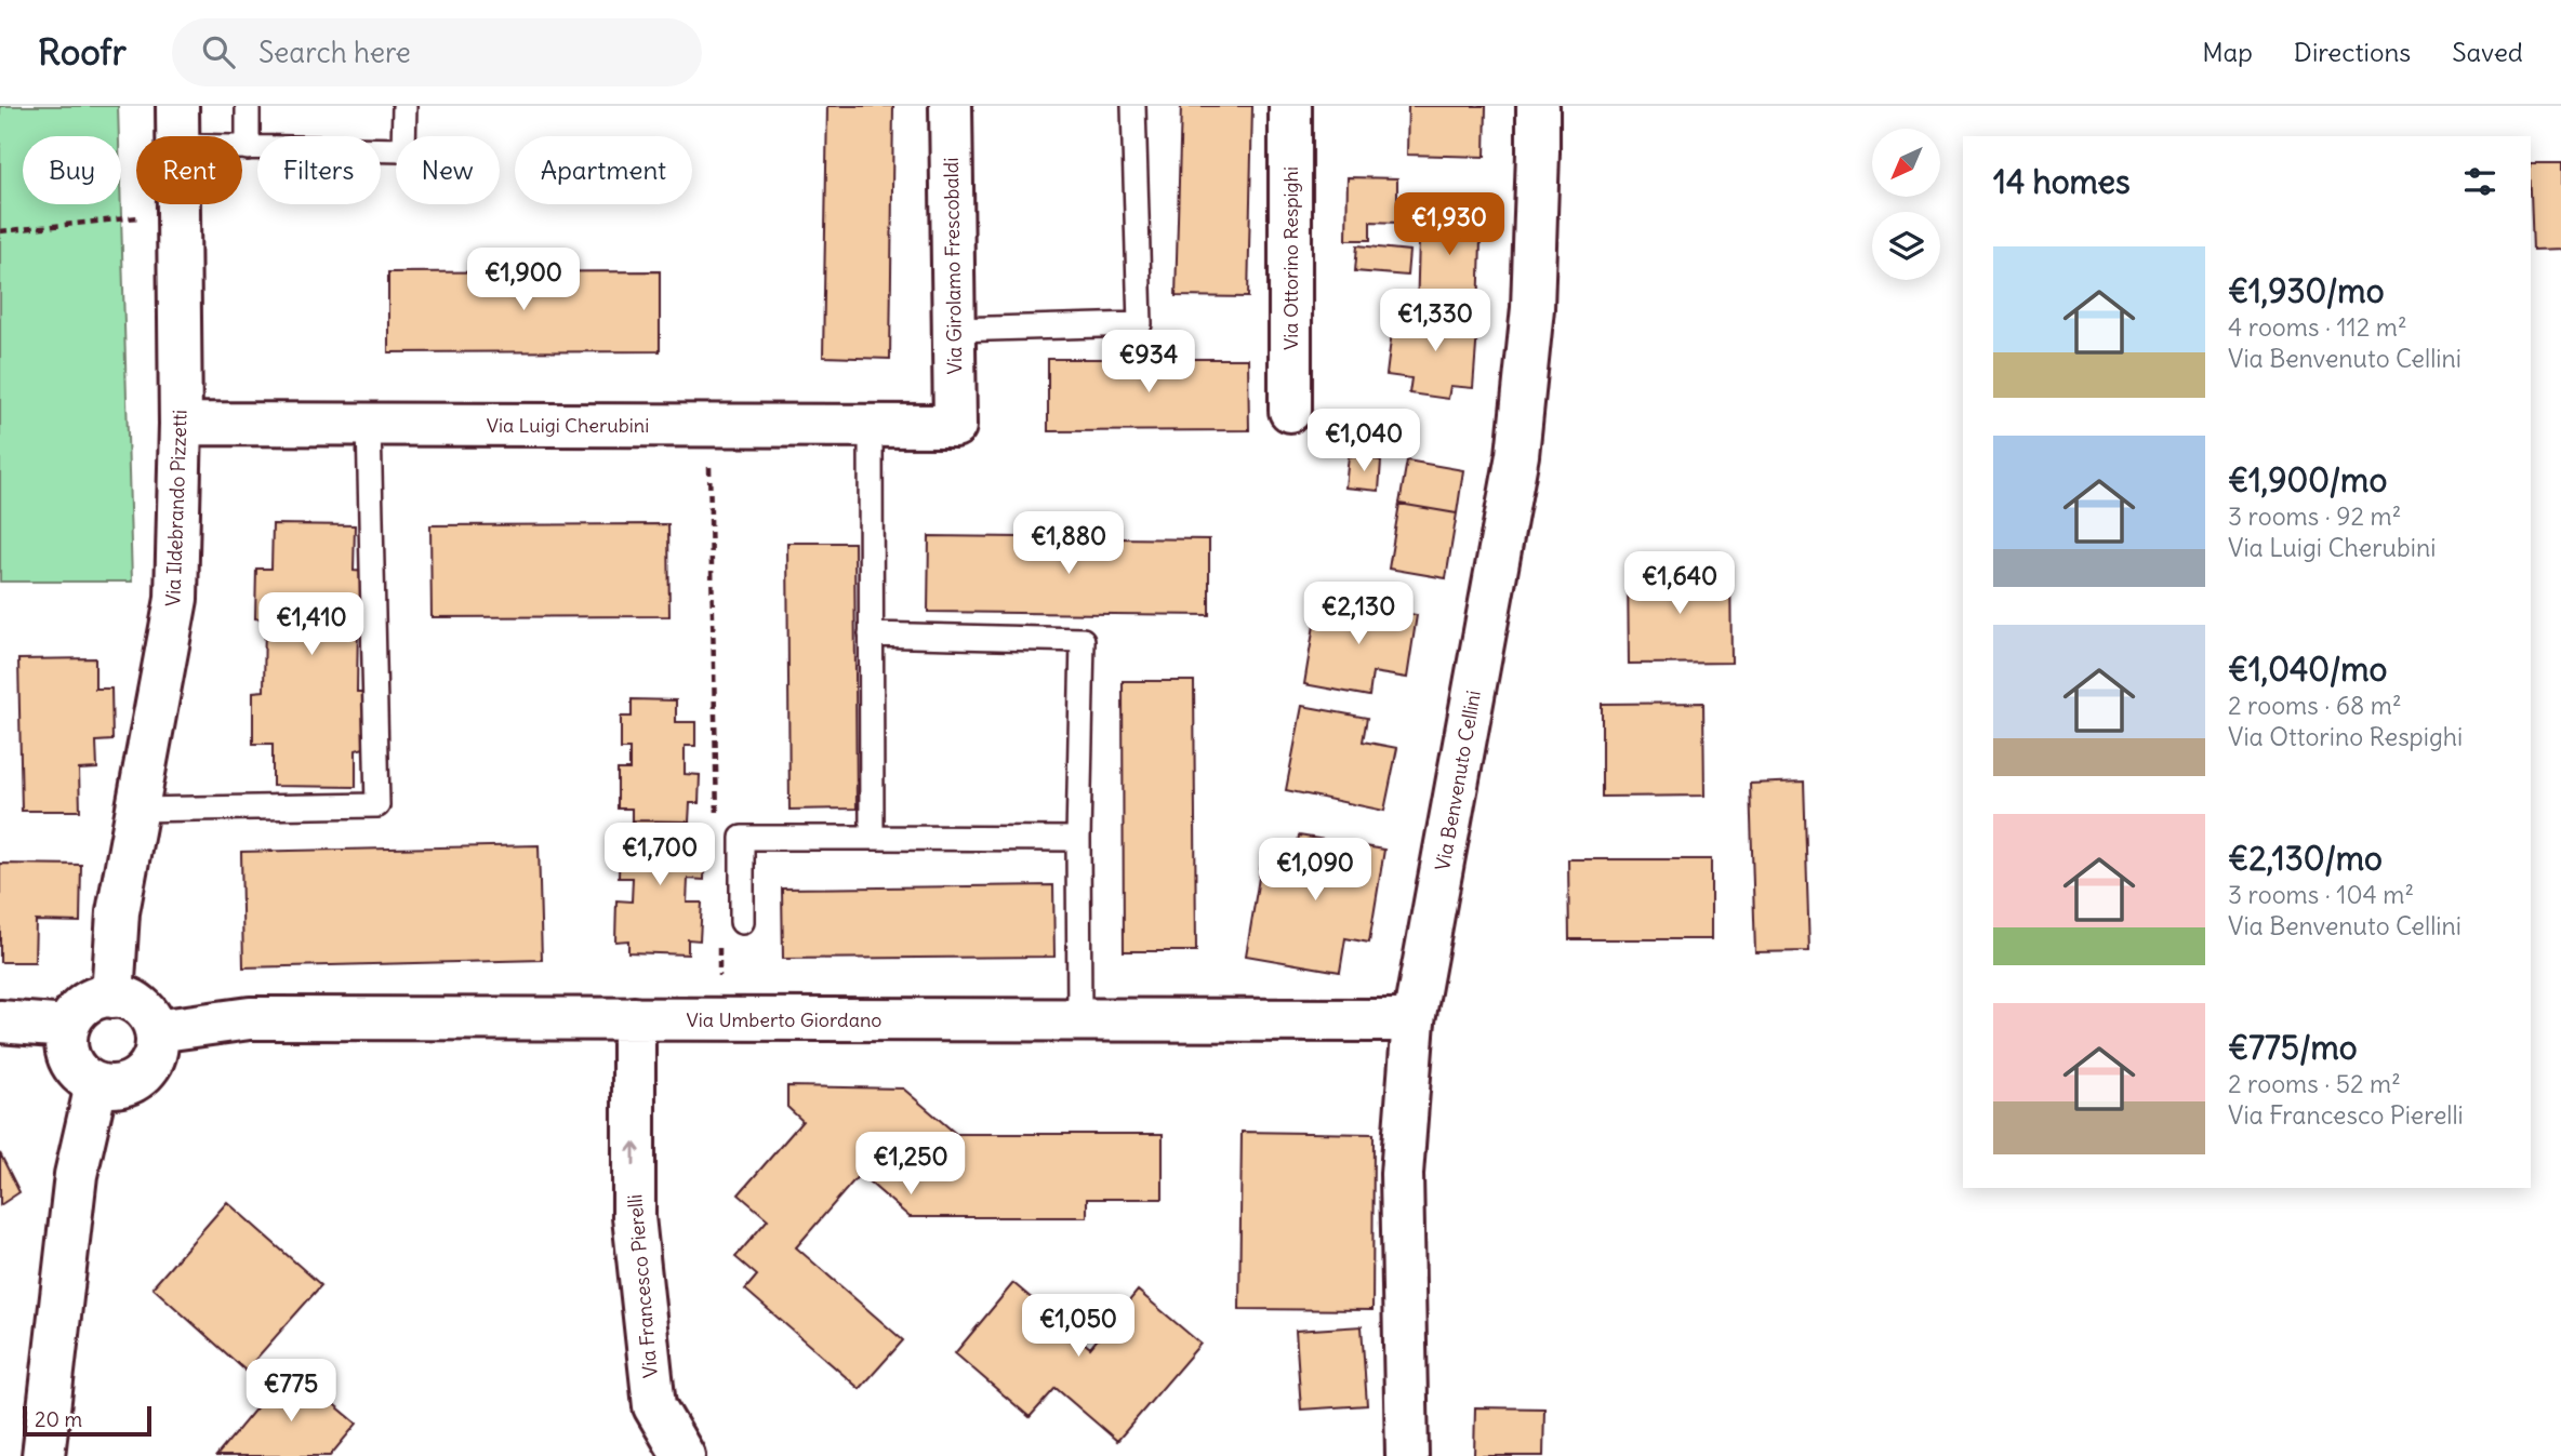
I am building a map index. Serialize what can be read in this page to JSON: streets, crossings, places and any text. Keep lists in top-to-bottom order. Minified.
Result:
{"streets":{"street":["Via Ottorino Respighi","Via Girolamo Frescobaldi","Via Luigi Cherubini","Via Ildebrando Pizzetti","Via Benvenuto Cellini","Via Umberto Giordano","Via Francesco Pierelli"]},"crossings":[["Via Girolamo Frescobaldi","Via Luigi Cherubini"],["Via Luigi Cherubini","Via Ildebrando Pizzetti"],["Via Ildebrando Pizzetti","Via Umberto Giordano"],["Via Benvenuto Cellini","Via Umberto Giordano"],["Via Umberto Giordano","Via Francesco Pierelli"]],"one_way":["Via Francesco Pierelli"],"scale_bar":"20 m","north":"bottom left","page":{"header":"Roofr","search":"Search here","nav":["Map","Directions","Saved"],"chip":["Buy","Rent","Filters","New","Apartment"],"heading":"14 homes","price":["€1,930","€1,900","€1,330","€934","€1,040","€1,880","€1,640","€2,130","€1,410","€1,700","€1,090","€1,250","€1,050","€775"],"list":[{"name":"€1,930/mo","note":"4 rooms · 112 m² · Via Benvenuto Cellini"},{"name":"€1,900/mo","note":"3 rooms · 92 m² · Via Luigi Cherubini"},{"name":"€1,040/mo","note":"2 rooms · 68 m² · Via Ottorino Respighi"},{"name":"€2,130/mo","note":"3 rooms · 104 m² · Via Benvenuto Cellini"},{"name":"€775/mo","note":"2 rooms · 52 m² · Via Francesco Pierelli"}],"scale":"20 m"}}
